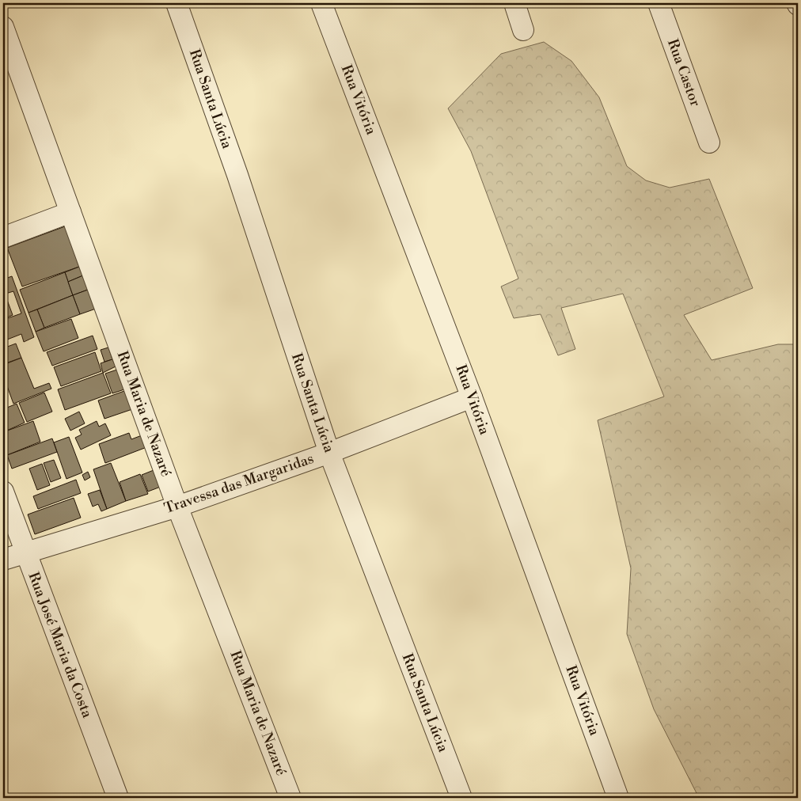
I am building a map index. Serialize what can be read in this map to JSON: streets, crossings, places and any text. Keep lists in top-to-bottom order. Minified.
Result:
{"streets":{"street":["Rua Castor","Rua Santa Lúcia","Rua Vitória","Rua Maria de Nazaré","Travessa das Margaridas","Rua José Maria da Costa"]},"crossings":[["Rua Santa Lúcia","Travessa das Margaridas"],["Rua Vitória","Travessa das Margaridas"],["Rua Maria de Nazaré","Travessa das Margaridas"],["Travessa das Margaridas","Rua José Maria da Costa"]]}
